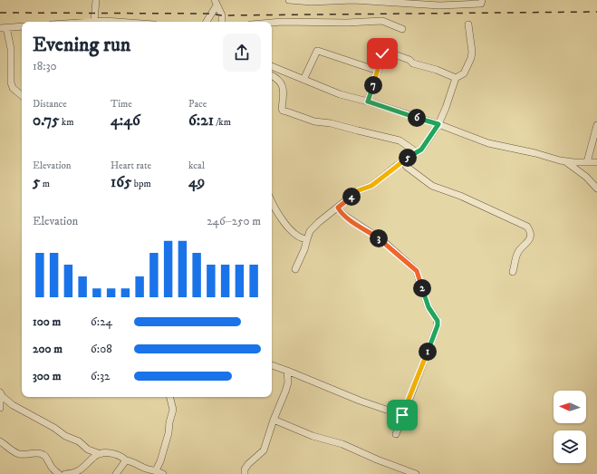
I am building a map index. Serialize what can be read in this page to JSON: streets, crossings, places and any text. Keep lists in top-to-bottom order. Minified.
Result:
{"north":"left","page":{"heading":["Evening run","18:30"],"pins":["7","6","5","4","3","2","1"],"stats":[["Distance","0.75 km"],["Time","4:46"],["Pace","6:21 /km"],["Elevation","5 m"],["Heart rate","165 bpm"],["kcal","49"]],"chart":["Elevation","246–250 m"],"list":[{"name":"100 m","note":"6:24"},{"name":"200 m","note":"6:08"},{"name":"300 m","note":"6:32"}]}}
